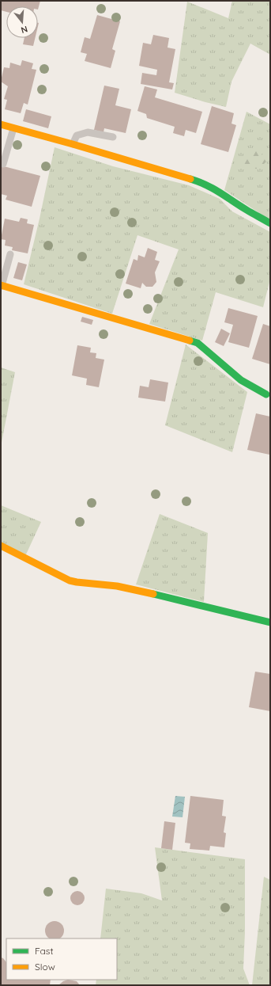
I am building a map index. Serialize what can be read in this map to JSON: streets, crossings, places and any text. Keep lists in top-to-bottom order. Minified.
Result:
{"legend":["Fast","Slow"],"north":"bottom"}
